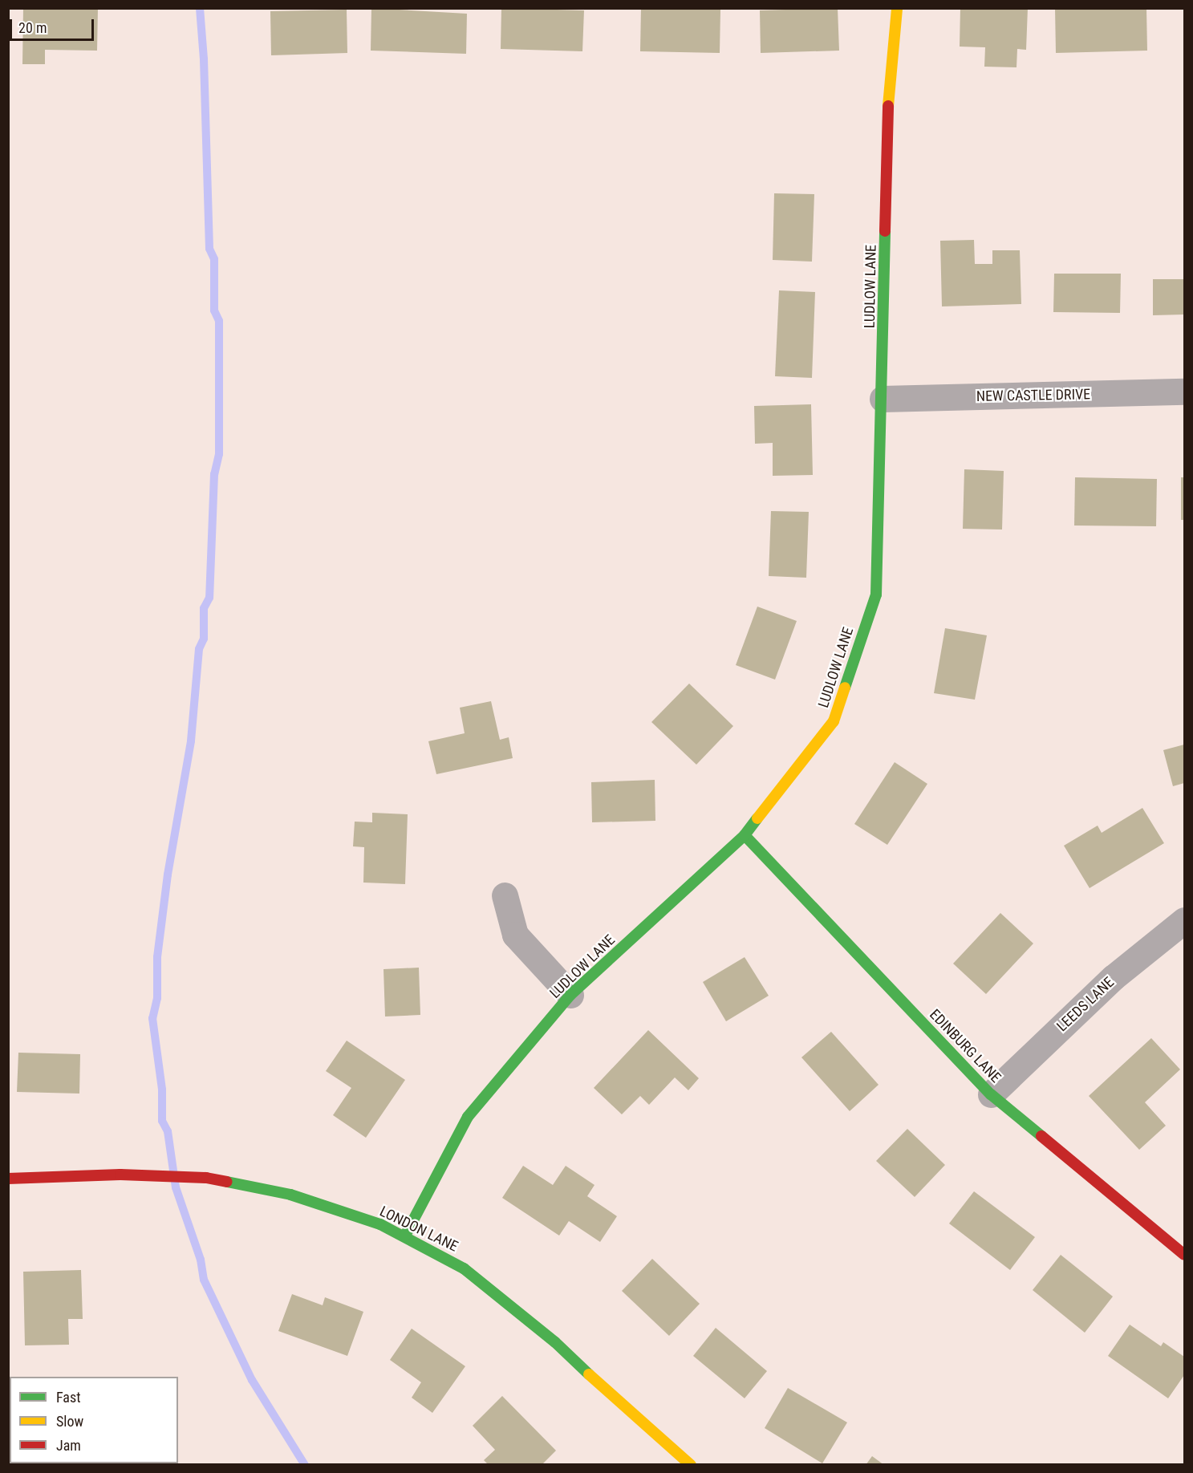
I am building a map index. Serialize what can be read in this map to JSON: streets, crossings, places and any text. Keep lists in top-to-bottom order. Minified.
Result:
{"streets":{"street":["LUDLOW LANE","NEW CASTLE DRIVE","LEEDS LANE","EDINBURG LANE","LONDON LANE"]},"crossings":[["LUDLOW LANE","NEW CASTLE DRIVE"],["LUDLOW LANE","EDINBURG LANE"],["LUDLOW LANE","LONDON LANE"],["LEEDS LANE","EDINBURG LANE"]],"legend":["Fast","Slow","Jam"],"scale_bar":"20 m"}
